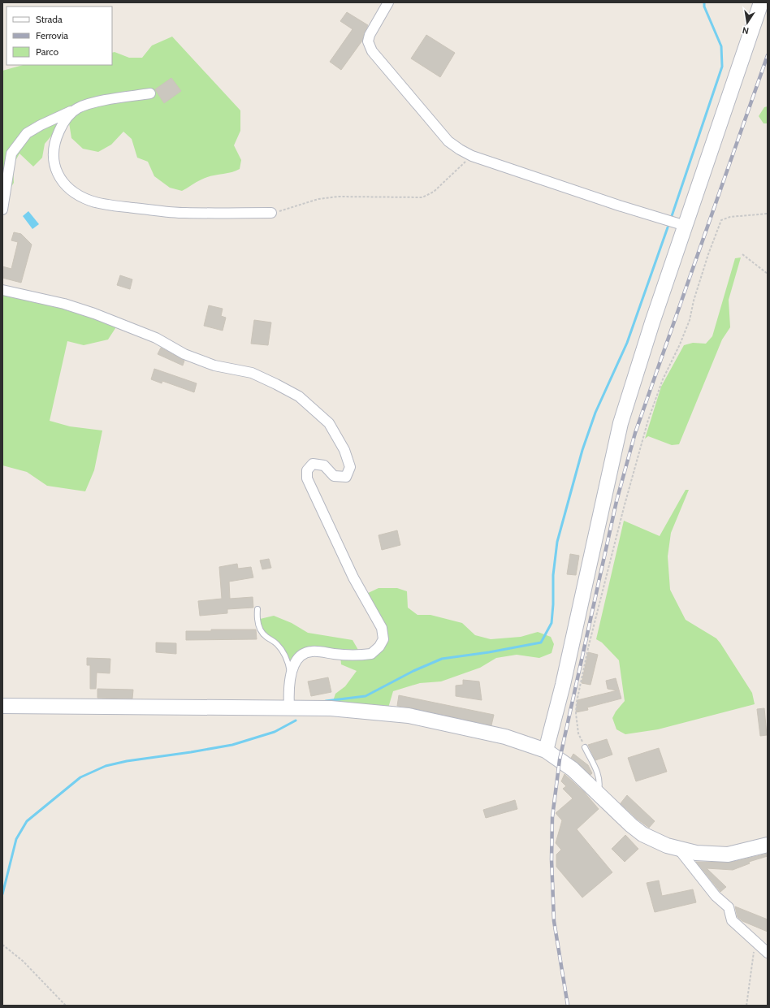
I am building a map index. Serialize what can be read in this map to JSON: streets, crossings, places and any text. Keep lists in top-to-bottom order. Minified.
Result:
{"legend":["Strada","Ferrovia","Parco"],"north":"bottom"}
